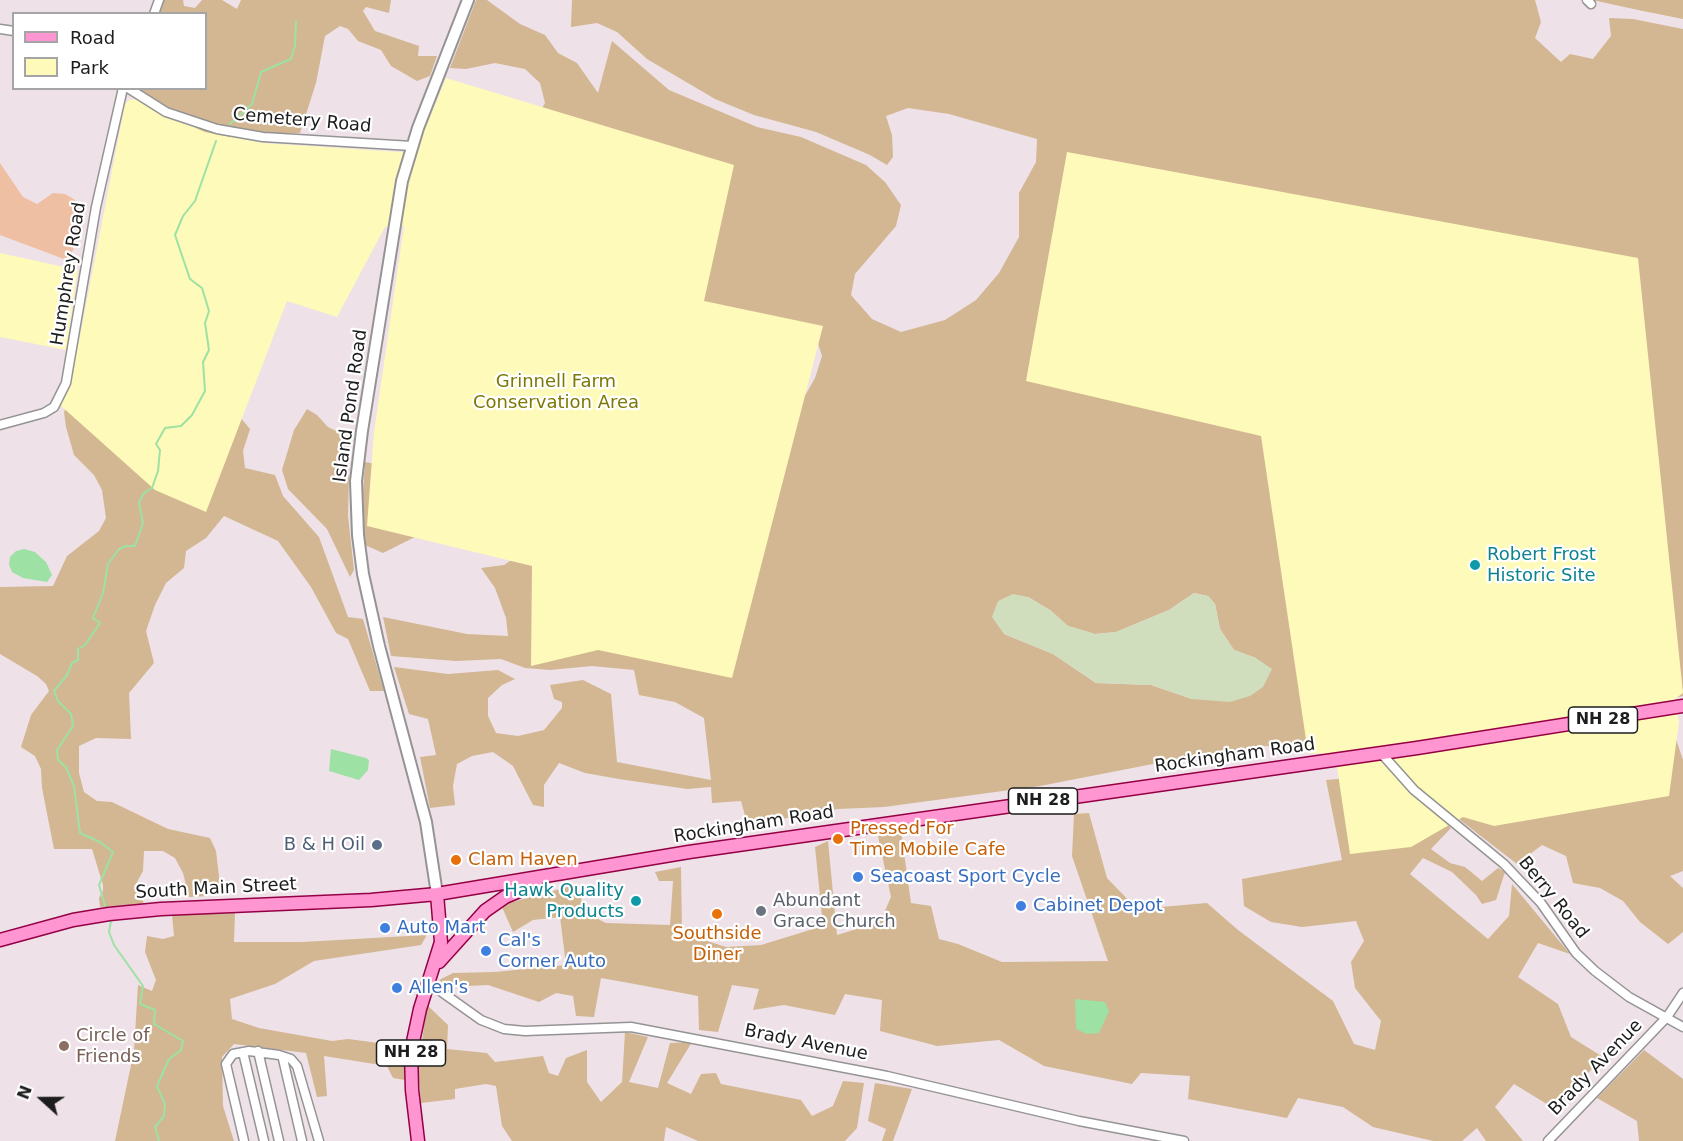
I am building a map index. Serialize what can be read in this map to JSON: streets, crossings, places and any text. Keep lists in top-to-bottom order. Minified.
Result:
{"streets":{"main road":["NH 28","Rockingham Road","South Main Street"],"street":["Cemetery Road","Humphrey Road","Island Pond Road","Berry Road","Brady Avenue"]},"crossings":[["Cemetery Road","Island Pond Road"],["Island Pond Road","NH 28"],["Island Pond Road","Rockingham Road"],["Island Pond Road","South Main Street"],["NH 28","Rockingham Road"],["NH 28","South Main Street"],["NH 28","Brady Avenue"],["Rockingham Road","South Main Street"],["Rockingham Road","Berry Road"],["Berry Road","Brady Avenue"]],"parks":["Grinnell Farm Conservation Area"],"places":["Robert Frost Historic Site","Pressed For Time Mobile Cafe","B & H Oil","Clam Haven","Seacoast Sport Cycle","Hawk Quality Products","Cabinet Depot","Abundant Grace Church","Southside Diner","Auto Mart","Cal's Corner Auto","Allen's","Circle of Friends"],"legend":["Road","Park"],"north":"left"}
